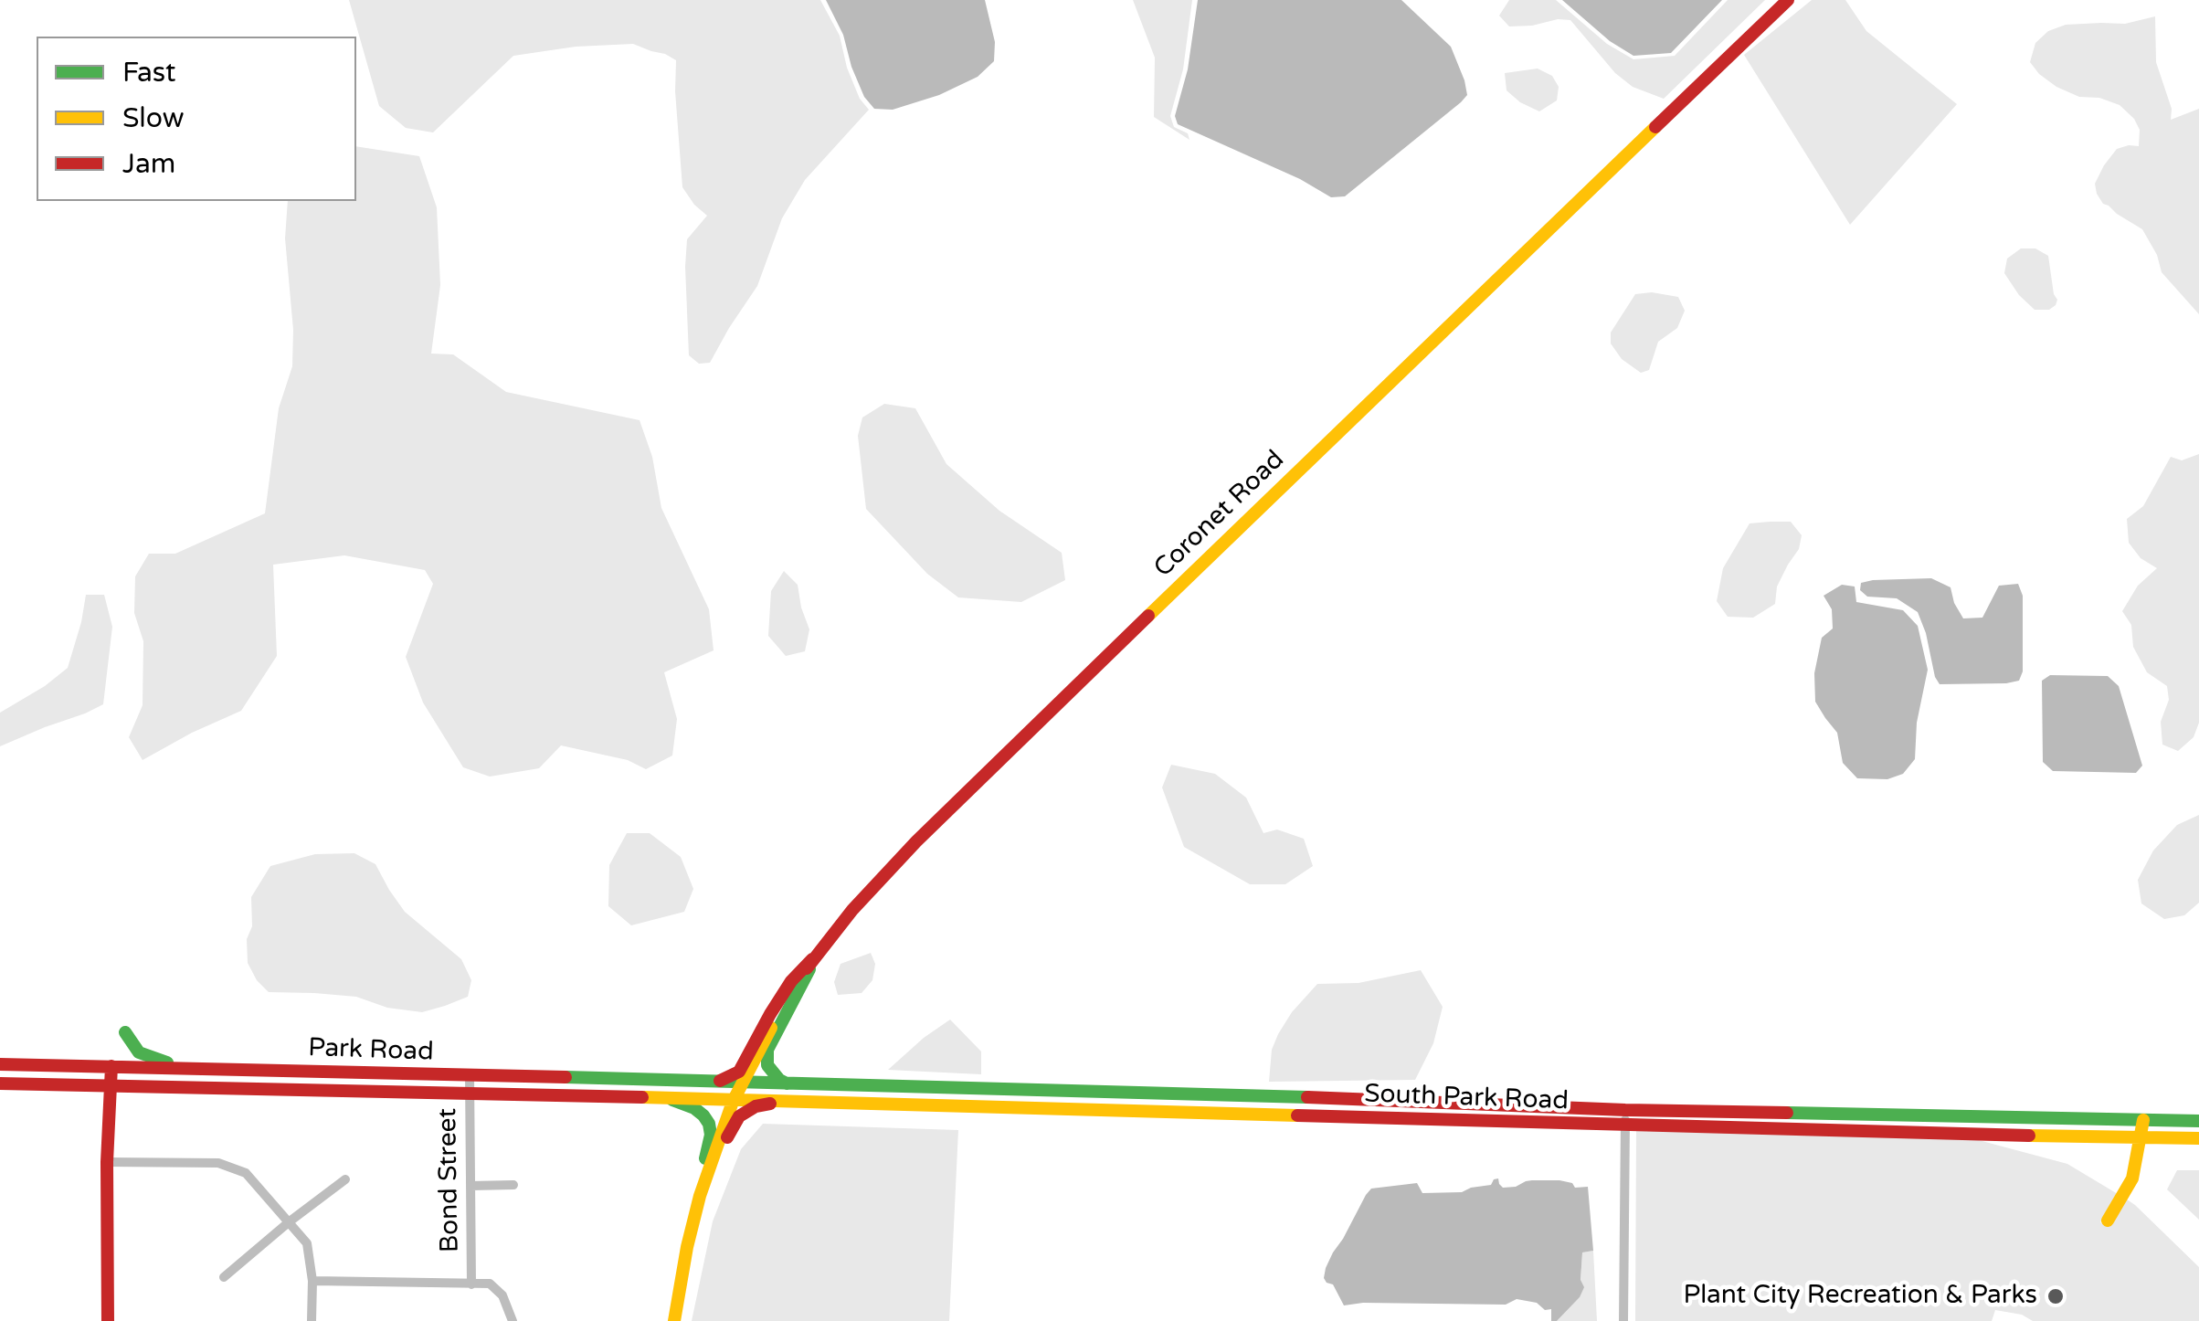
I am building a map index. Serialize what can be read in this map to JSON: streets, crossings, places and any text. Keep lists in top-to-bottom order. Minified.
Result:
{"streets":{"main road":["Coronet Road","Park Road","South Park Road"],"street":["Bond Street"]},"crossings":[["Coronet Road","Park Road"],["Coronet Road","South Park Road"],["Park Road","South Park Road"],["Park Road","Bond Street"]],"places":["Plant City Recreation & Parks"],"legend":["Fast","Slow","Jam"]}
